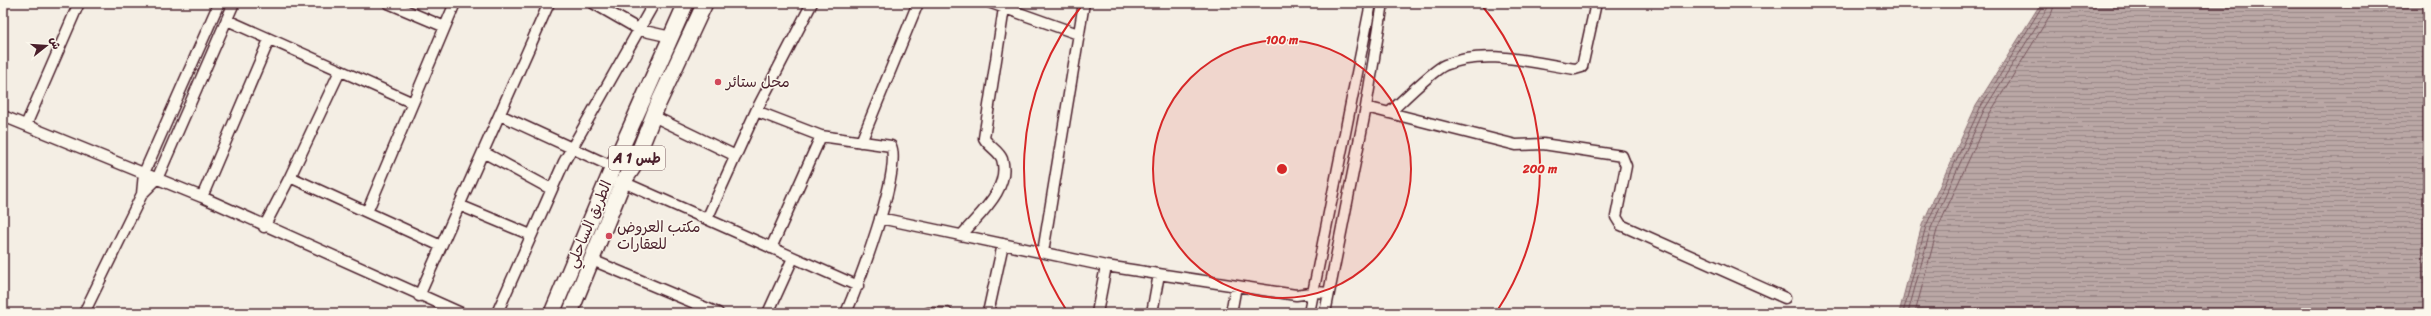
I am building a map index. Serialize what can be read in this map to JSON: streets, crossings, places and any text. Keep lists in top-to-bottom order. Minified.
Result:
{"streets":{"highway":["A 1 طس","الطريق الساحلي"]},"places":["محل ستائر","مكتب العروض للعقارات"],"north":"right","rings":["100 m","200 m"]}
